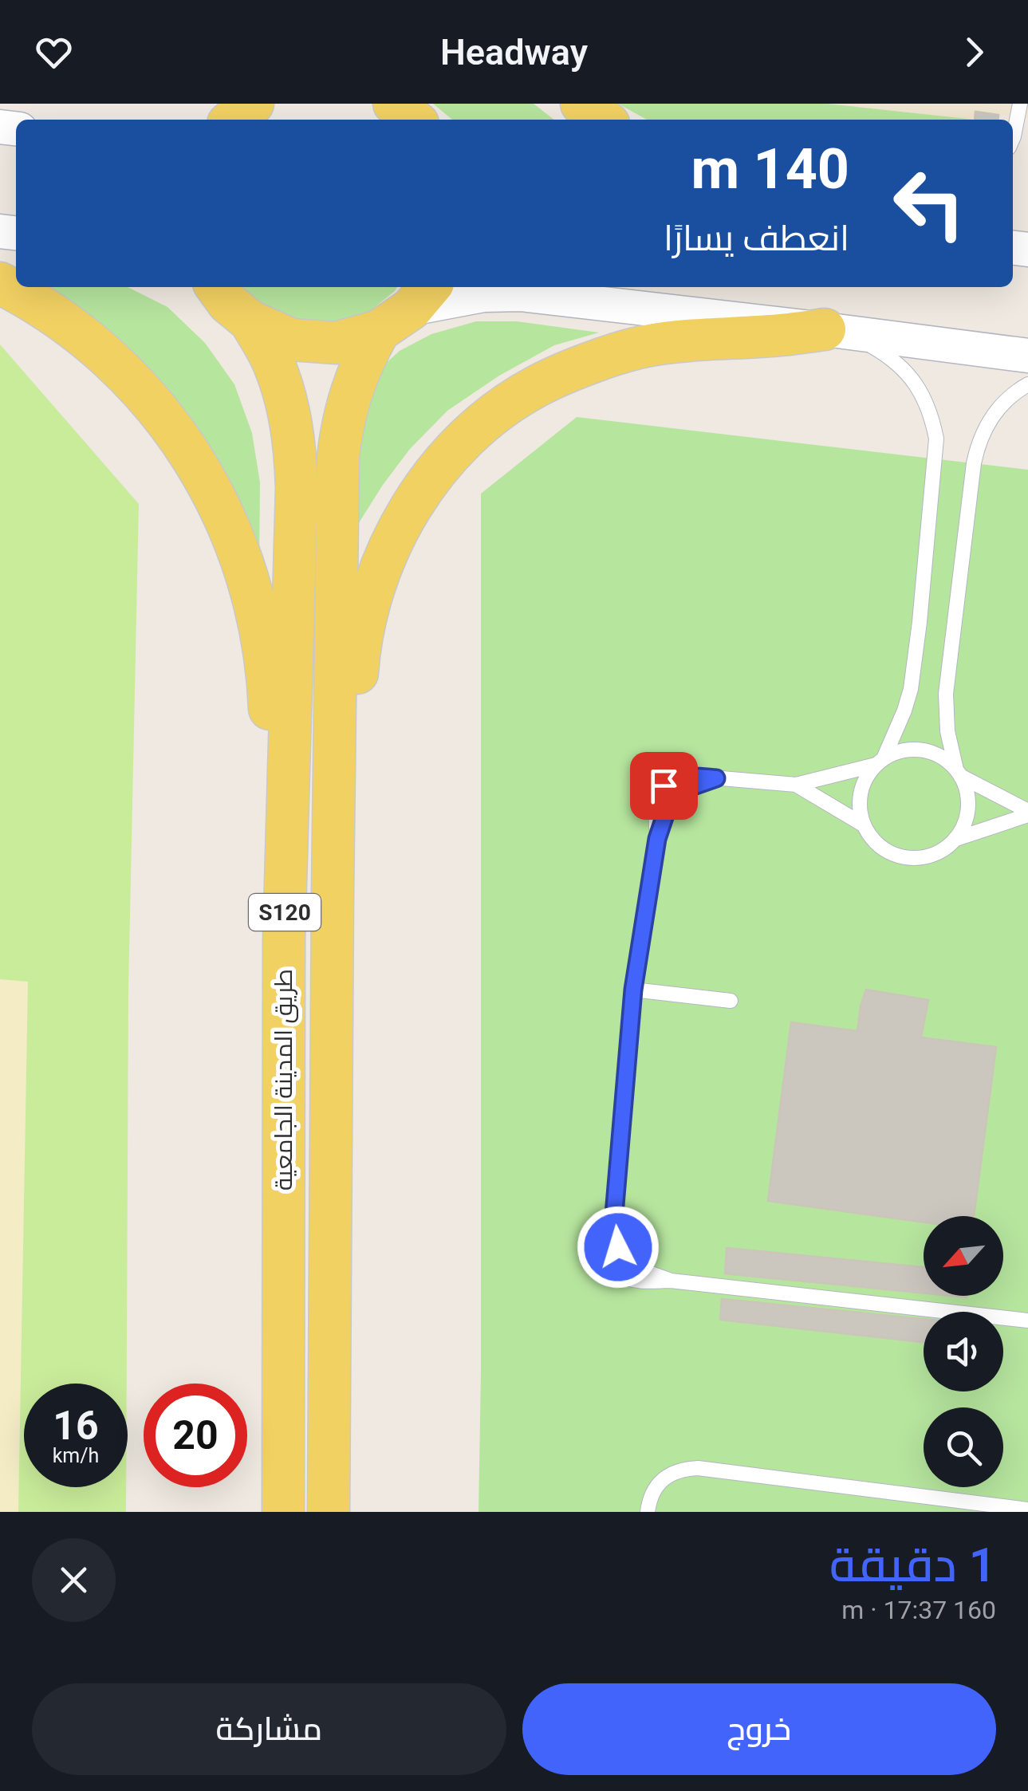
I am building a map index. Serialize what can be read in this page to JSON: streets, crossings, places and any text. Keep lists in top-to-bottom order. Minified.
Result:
{"streets":{"main road":["S120","طريق المدينة الجامعية"]},"north":"bottom left","page":{"header":"Headway","turn":["140 m","انعطف يسارًا"],"speed":"16 km/h","limit":"20","heading":["1 دقيقة","160 m · 17:37"],"buttons":["خروج","مشاركة"]}}
